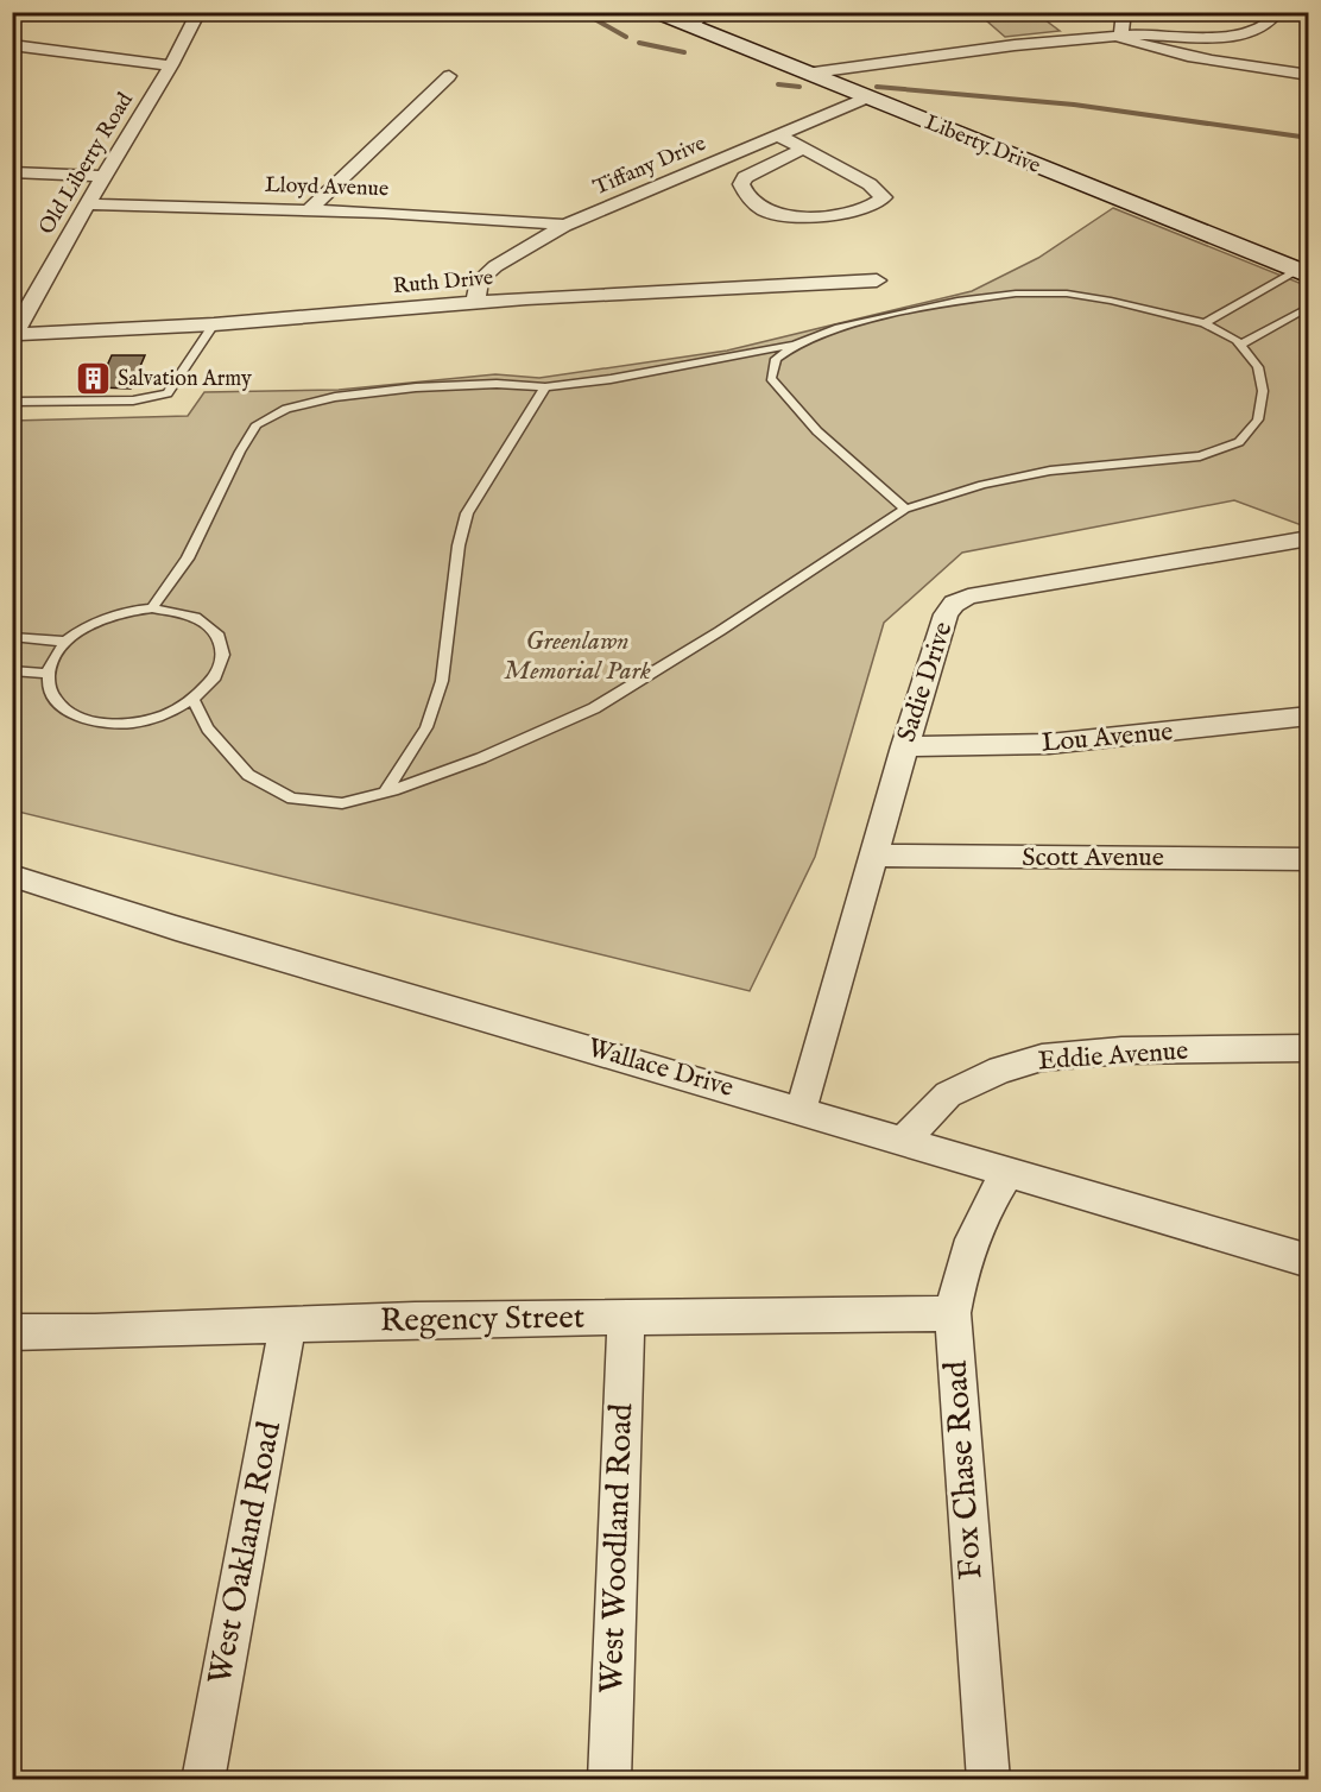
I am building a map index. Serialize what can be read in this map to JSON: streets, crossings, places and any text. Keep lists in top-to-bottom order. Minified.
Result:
{"streets":{"main road":["Liberty Drive"],"street":["Old Liberty Road","Tiffany Drive","Lloyd Avenue","Ruth Drive","Sadie Drive","Lou Avenue","Scott Avenue","Eddie Avenue","Wallace Drive","Regency Street","Fox Chase Road","West Woodland Road","West Oakland Road"]},"crossings":[["Liberty Drive","Tiffany Drive"],["Old Liberty Road","Lloyd Avenue"],["Old Liberty Road","Ruth Drive"],["Tiffany Drive","Lloyd Avenue"],["Tiffany Drive","Ruth Drive"],["Sadie Drive","Lou Avenue"],["Sadie Drive","Scott Avenue"],["Sadie Drive","Wallace Drive"],["Eddie Avenue","Wallace Drive"],["Wallace Drive","Fox Chase Road"],["Regency Street","Fox Chase Road"],["Regency Street","West Woodland Road"],["Regency Street","West Oakland Road"]],"parks":["Greenlawn Memorial Park"],"places":{"building":["Salvation Army"]}}
